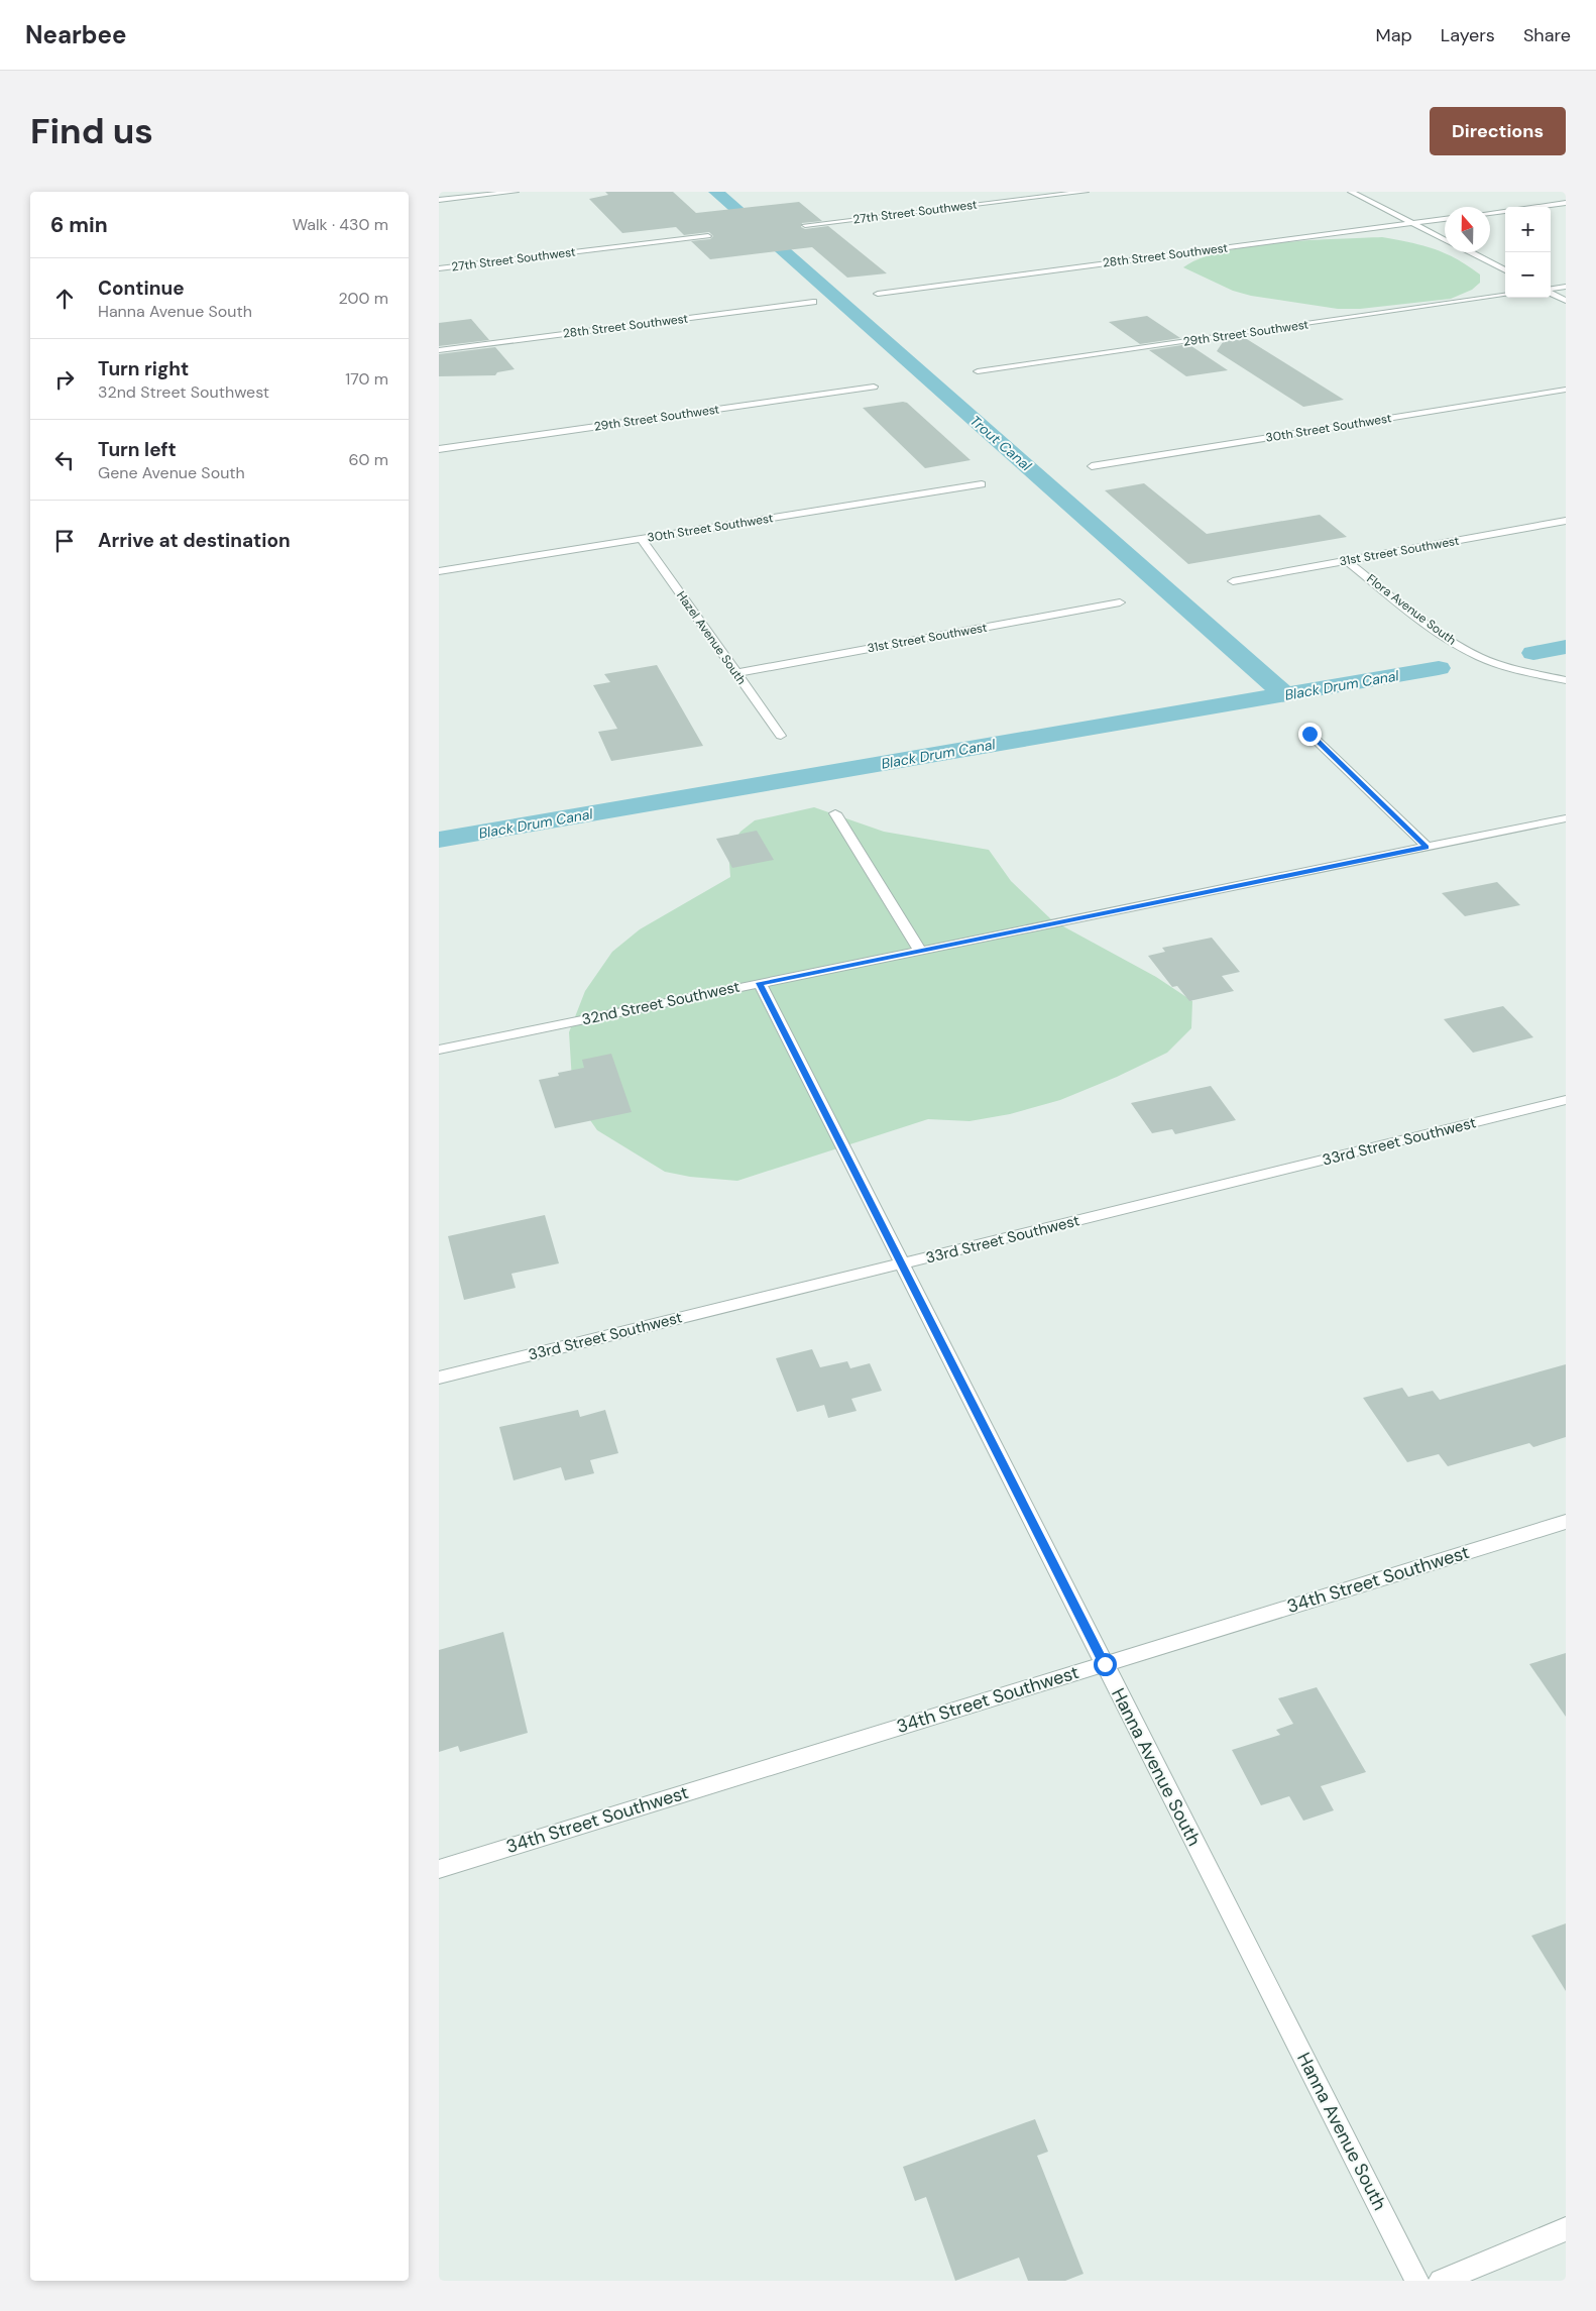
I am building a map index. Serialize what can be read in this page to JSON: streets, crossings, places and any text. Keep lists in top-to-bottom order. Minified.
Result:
{"streets":{"street":["27th Street Southwest","28th Street Southwest","29th Street Southwest","30th Street Southwest","31st Street Southwest","Flora Avenue South","Hazel Avenue South","32nd Street Southwest","33rd Street Southwest","34th Street Southwest","Hanna Avenue South"]},"crossings":[["30th Street Southwest","Hazel Avenue South"],["31st Street Southwest","Flora Avenue South"],["31st Street Southwest","Hazel Avenue South"],["32nd Street Southwest","Hanna Avenue South"],["33rd Street Southwest","Hanna Avenue South"],["34th Street Southwest","Hanna Avenue South"]],"water":["Trout Canal","Black Drum Canal"],"north":"top","page":{"header":"Nearbee","nav":["Map","Layers","Share"],"buttons":"Directions","title":"Find us","heading":["6 min","Walk · 430 m"],"map_buttons":["+","−"],"list":[["Continue","Hanna Avenue South","200 m"],["Turn right","32nd Street Southwest","170 m"],["Turn left","Gene Avenue South","60 m"],"Arrive at destination"]}}
